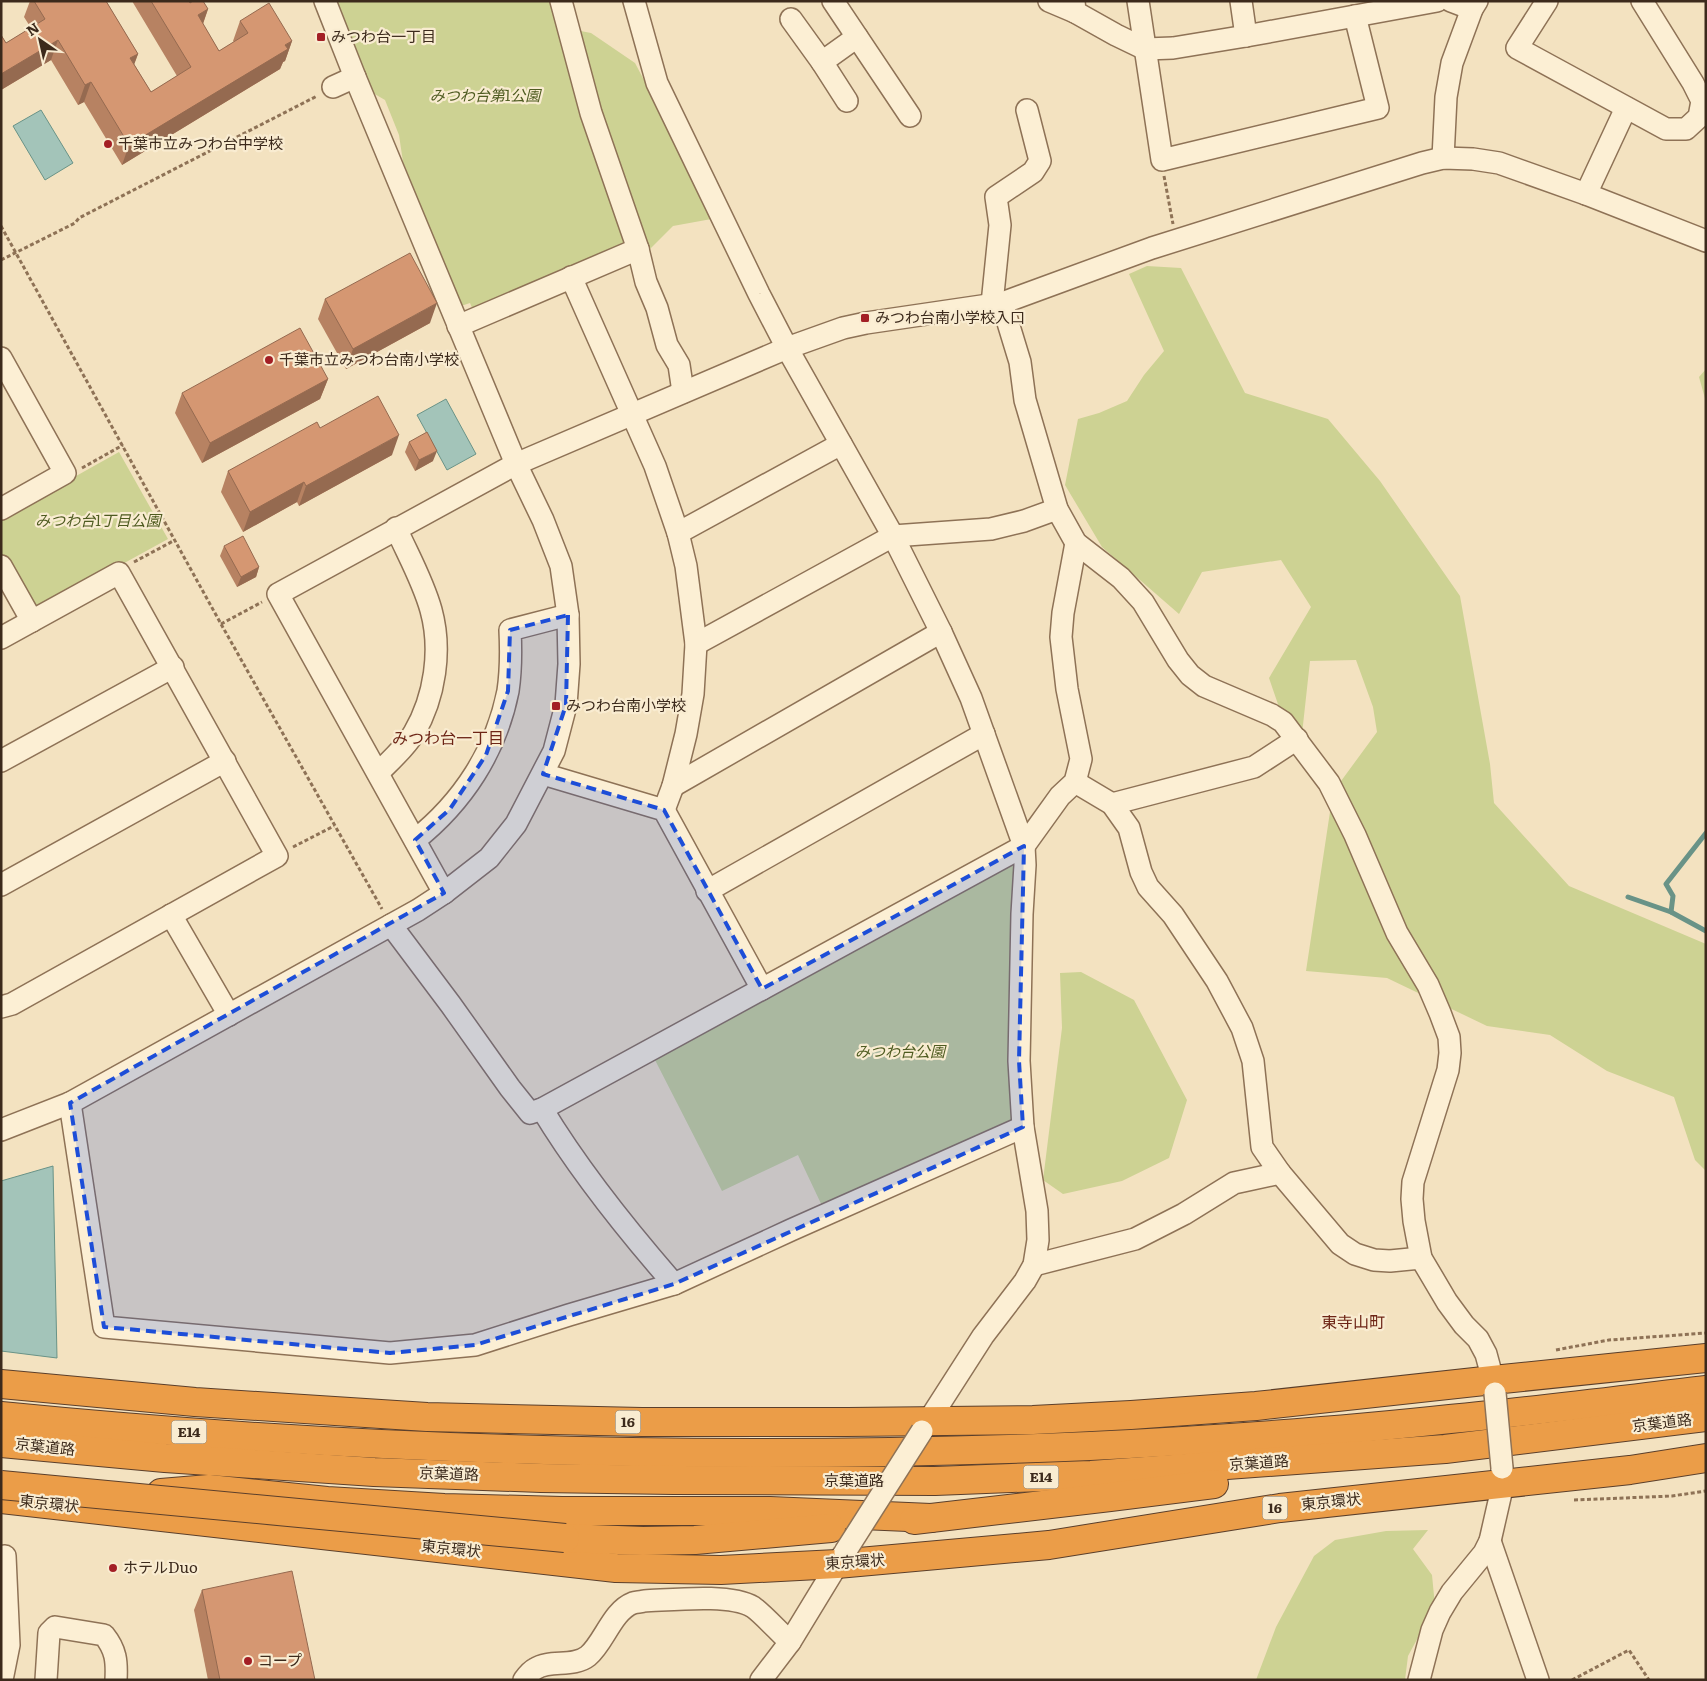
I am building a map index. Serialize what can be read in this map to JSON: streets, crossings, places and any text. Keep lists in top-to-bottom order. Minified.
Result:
{"streets":{"highway":["16","京葉道路","E14","東京環状"]},"districts":["みつわ台一丁目","東寺山町"],"parks":["みつわ台第1公園","みつわ台1丁目公園","みつわ台公園"],"places":{"transit":["みつわ台一丁目","みつわ台南小学校入口","みつわ台南小学校"],"other":["千葉市立みつわ台中学校","千葉市立みつわ台南小学校","ホテルDuo","コープ"]},"north":"top left"}
